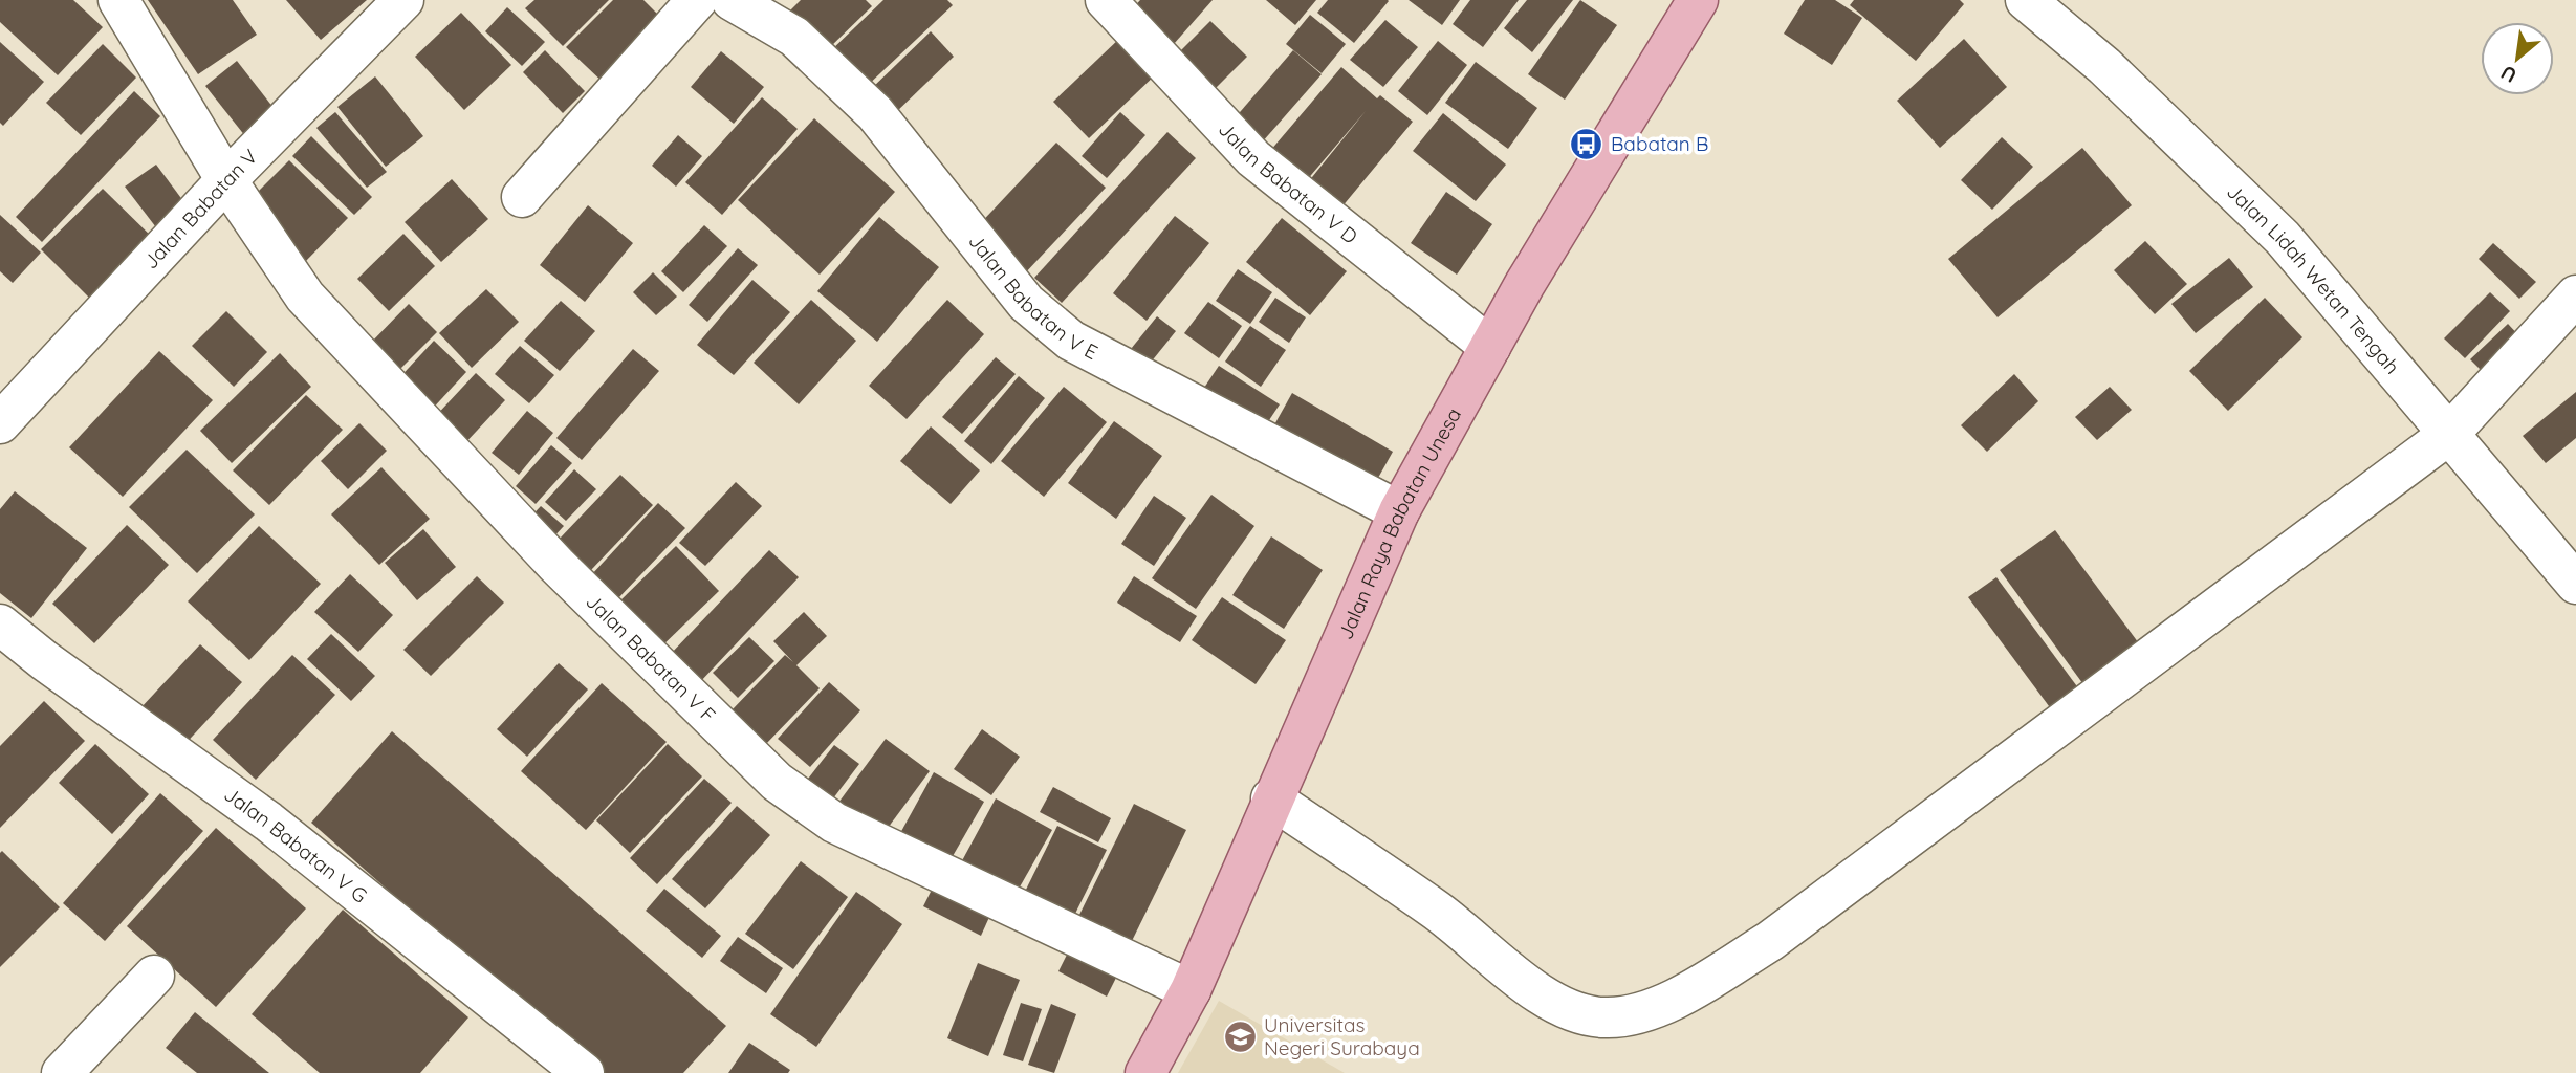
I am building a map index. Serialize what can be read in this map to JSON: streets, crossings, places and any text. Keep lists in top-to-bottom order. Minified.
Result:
{"streets":{"main road":["Jalan Raya Babatan Unesa"],"street":["Jalan Babatan V D","Jalan Babatan V","Jalan Lidah Wetan Tengah","Jalan Babatan V E","Jalan Babatan V F","Jalan Babatan V G"]},"crossings":[["Jalan Babatan V D","Jalan Raya Babatan Unesa"],["Jalan Babatan V","Jalan Babatan V F"],["Jalan Babatan V E","Jalan Raya Babatan Unesa"],["Jalan Raya Babatan Unesa","Jalan Babatan V F"]],"places":{"bus stop":["Babatan B"],"school or university":["Universitas Negeri Surabaya"]},"north":"bottom left"}
